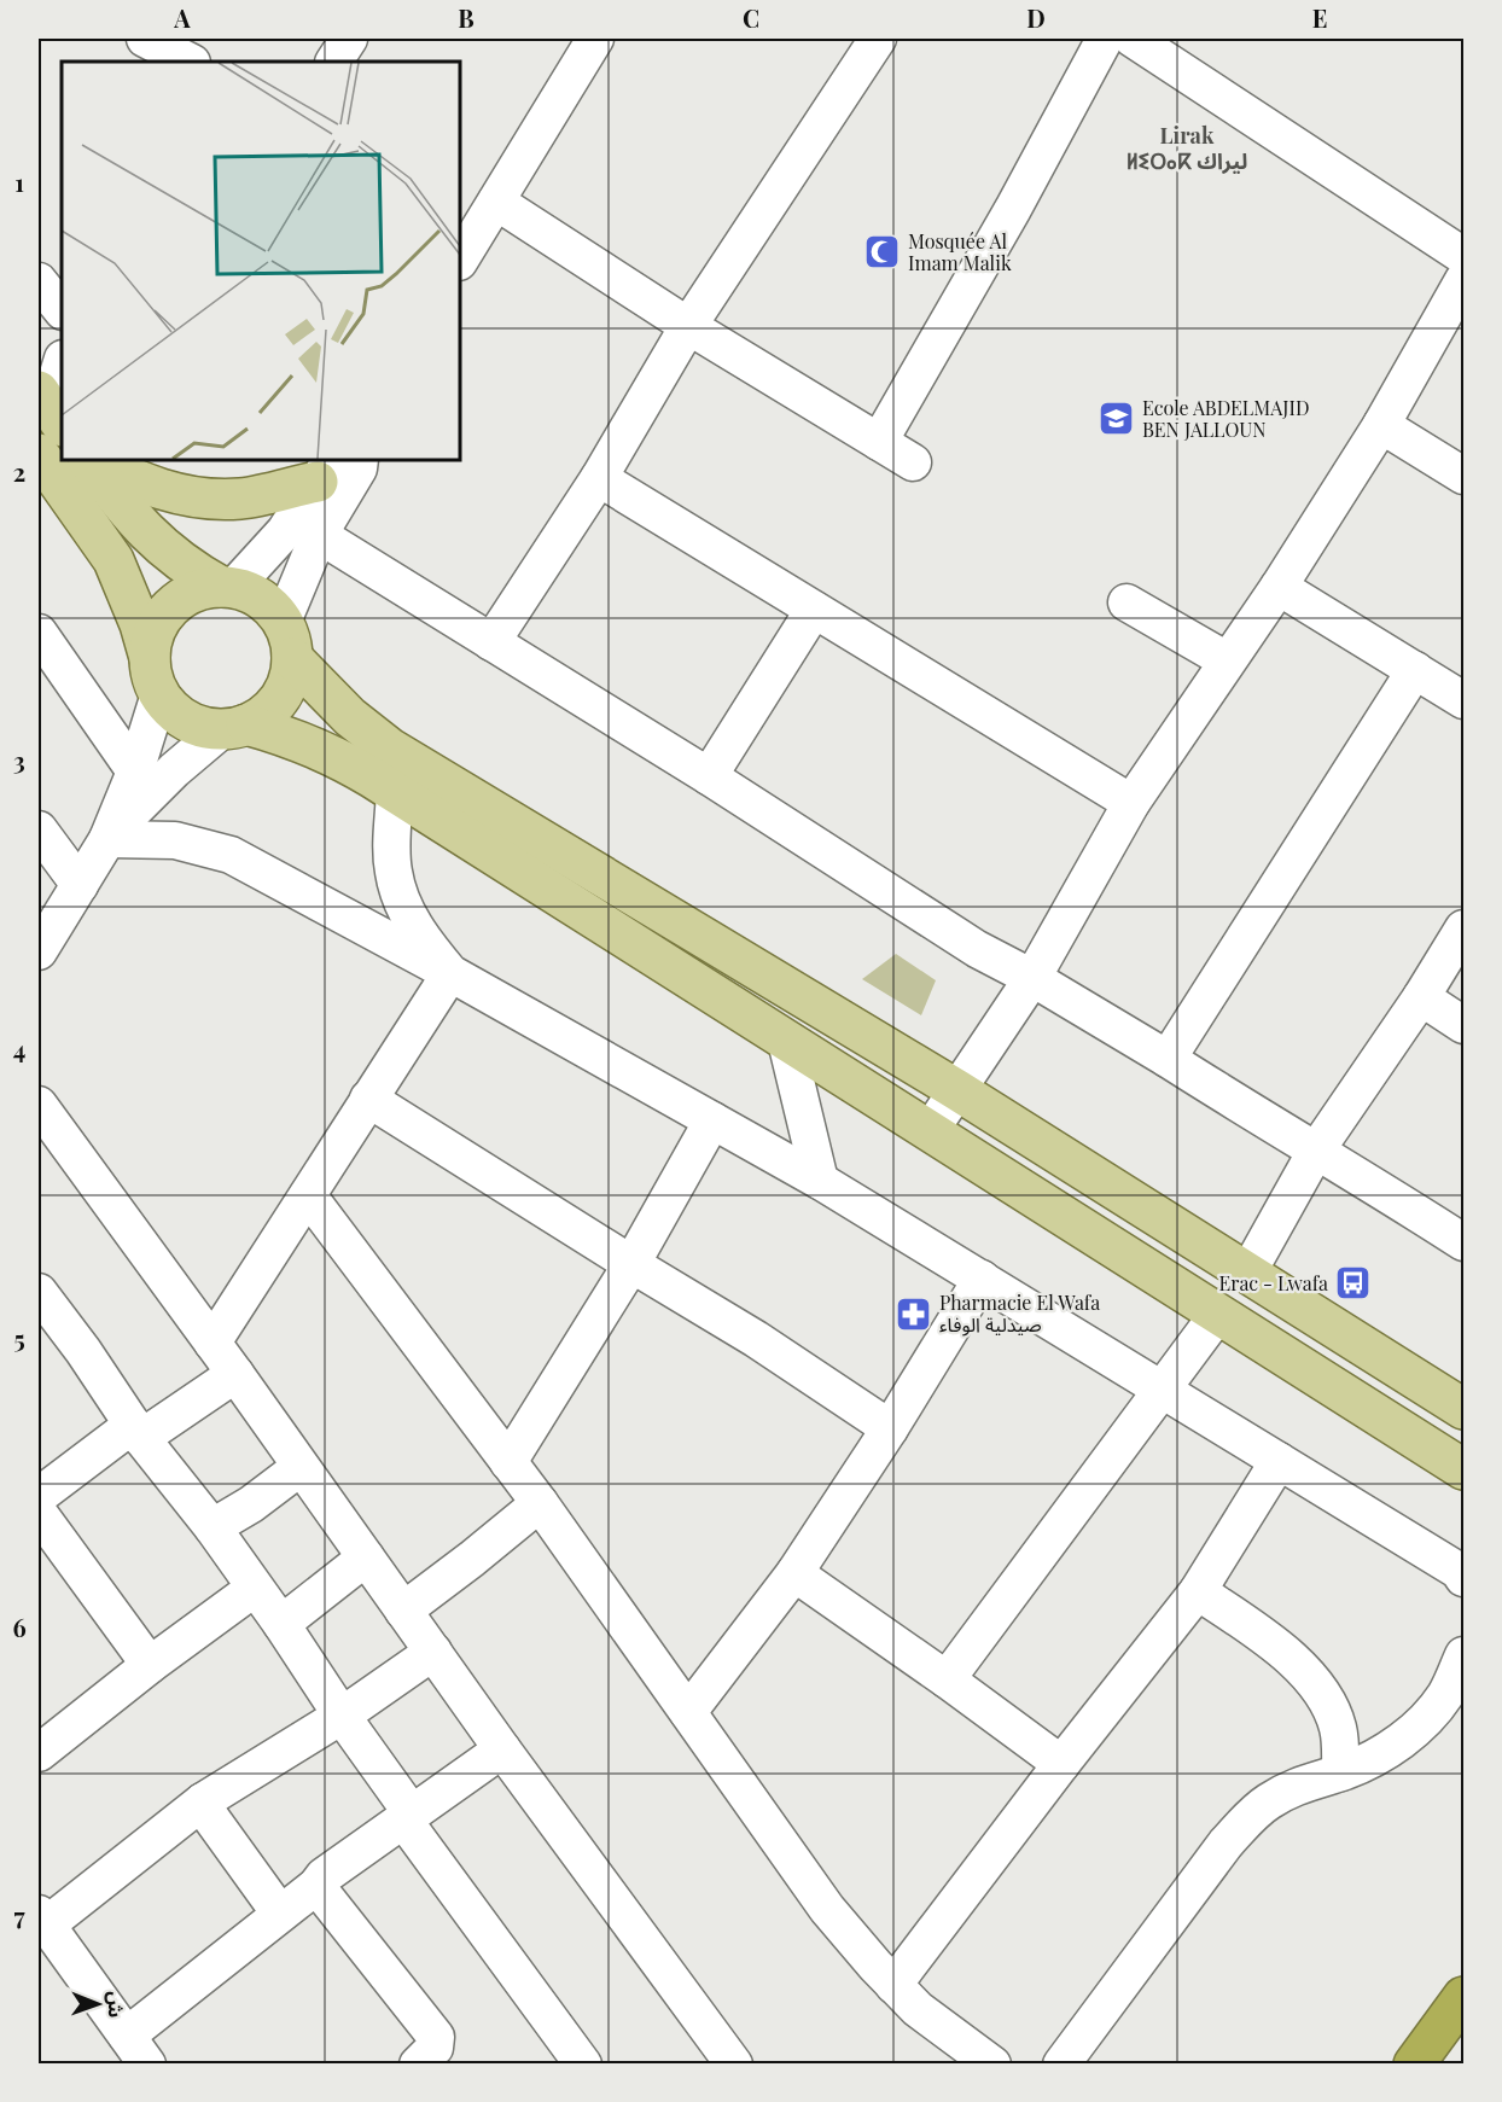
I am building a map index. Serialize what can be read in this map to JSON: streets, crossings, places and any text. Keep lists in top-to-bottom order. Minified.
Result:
{"districts":["Lirak ⵍⵉⵔⴰⴽ ليراك"],"places":{"mosque":["Mosquée Al Imam Malik"],"school or university":["Ecole ABDELMAJID BEN JALLOUN"],"bus stop":["Erac - Lwafa"],"pharmacy":["Pharmacie El Wafa صيدلية الوفاء"]},"north":"right","grid":{"columns":["A","B","C","D","E"],"rows":["1","2","3","4","5","6","7"]}}
